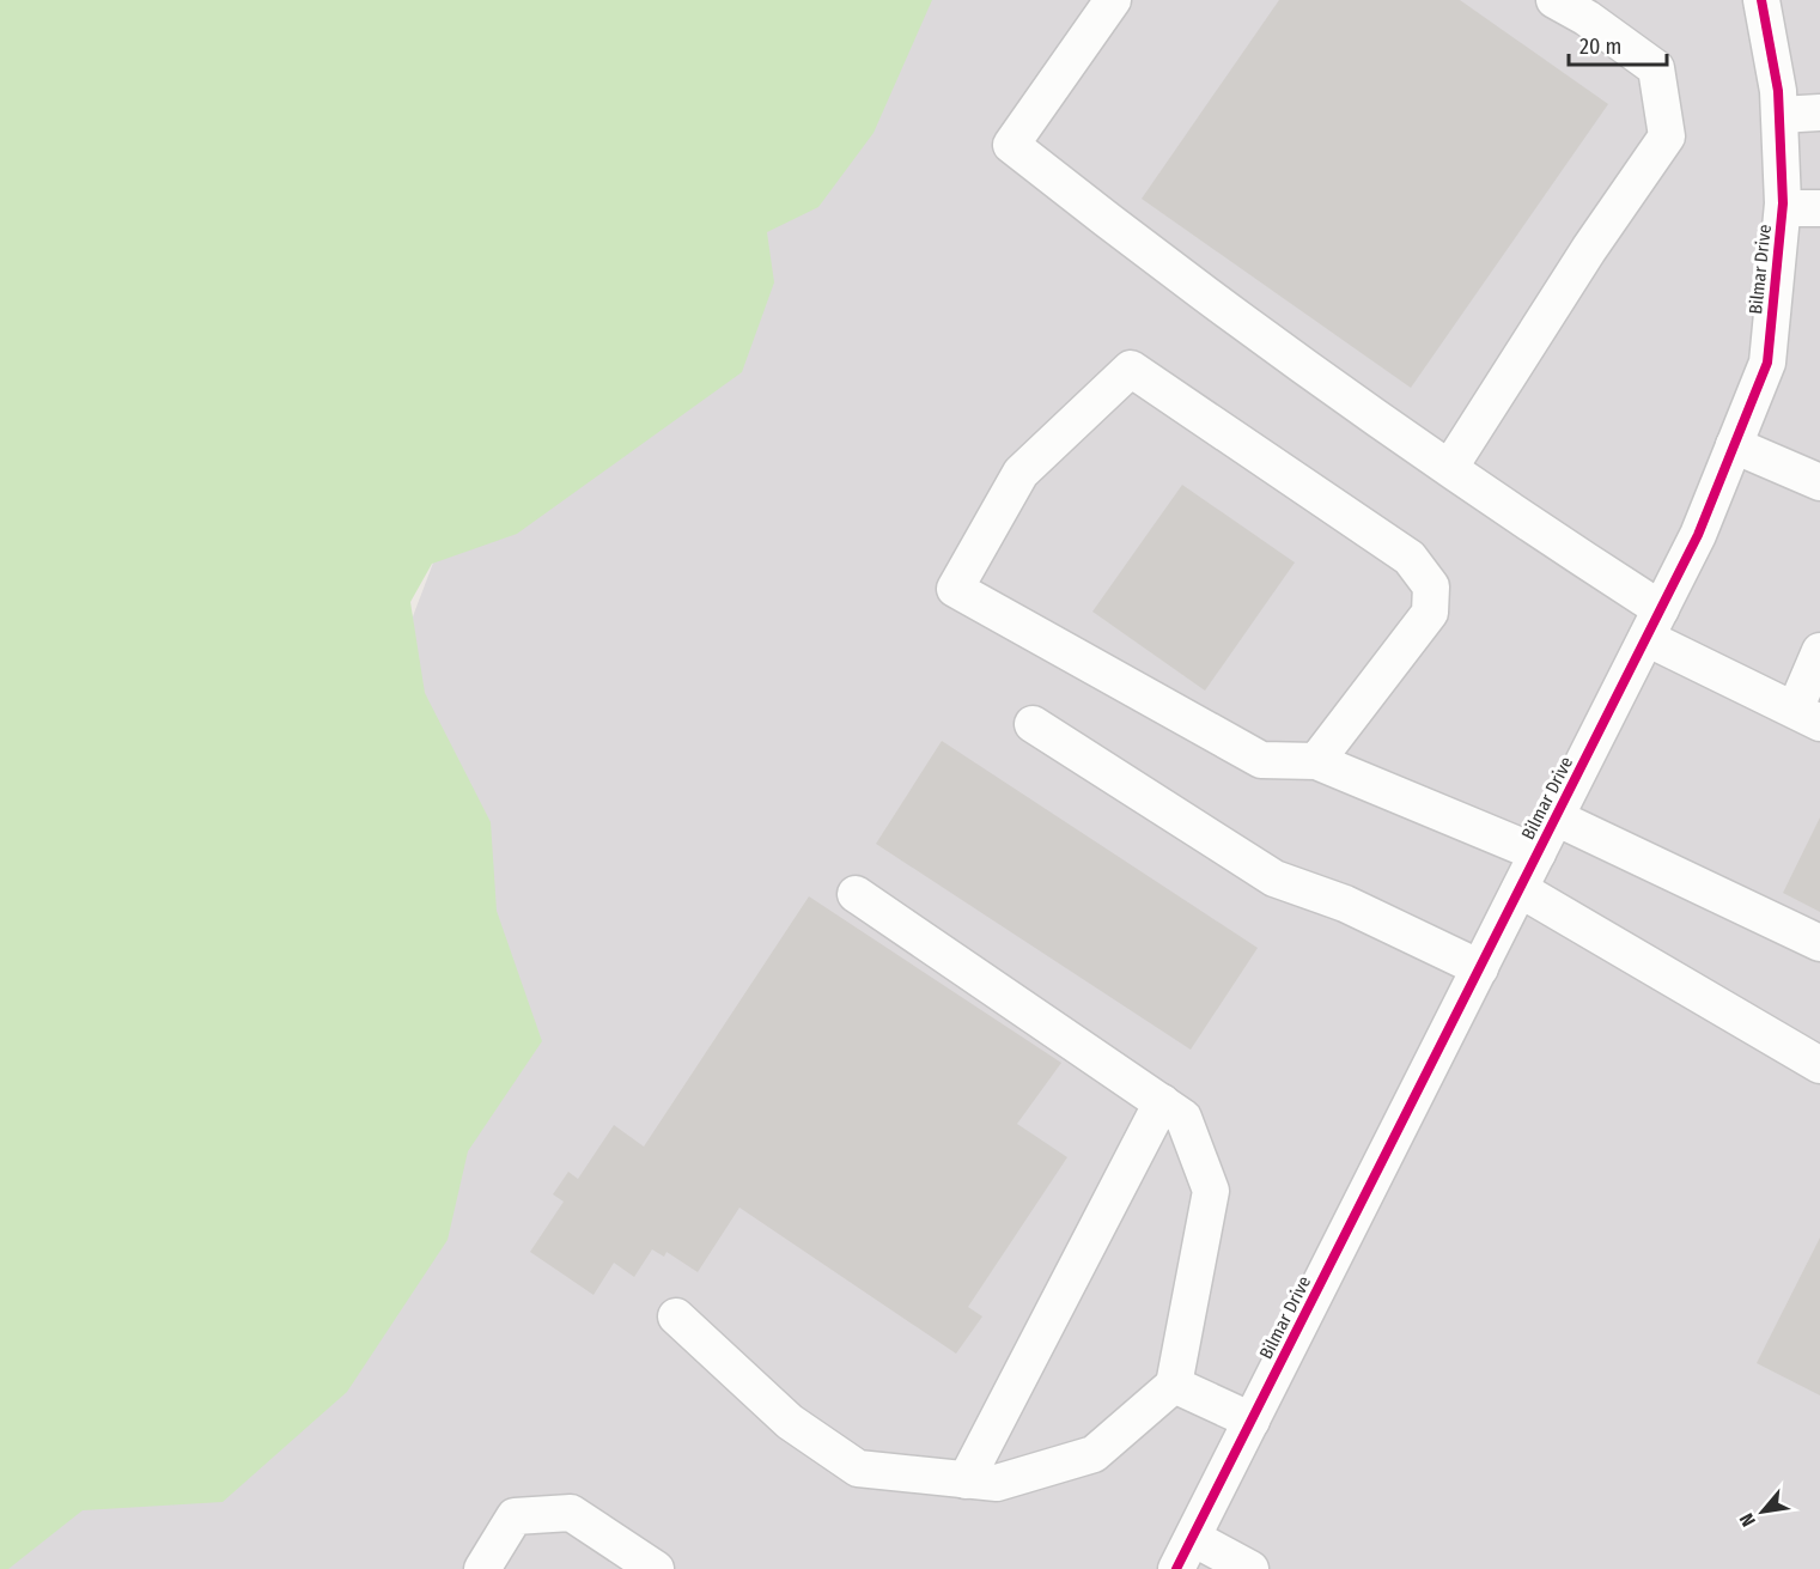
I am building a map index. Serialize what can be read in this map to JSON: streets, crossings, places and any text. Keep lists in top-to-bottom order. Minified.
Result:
{"streets":{"street":["Bilmar Drive"]},"scale_bar":"20 m","north":"bottom left"}
